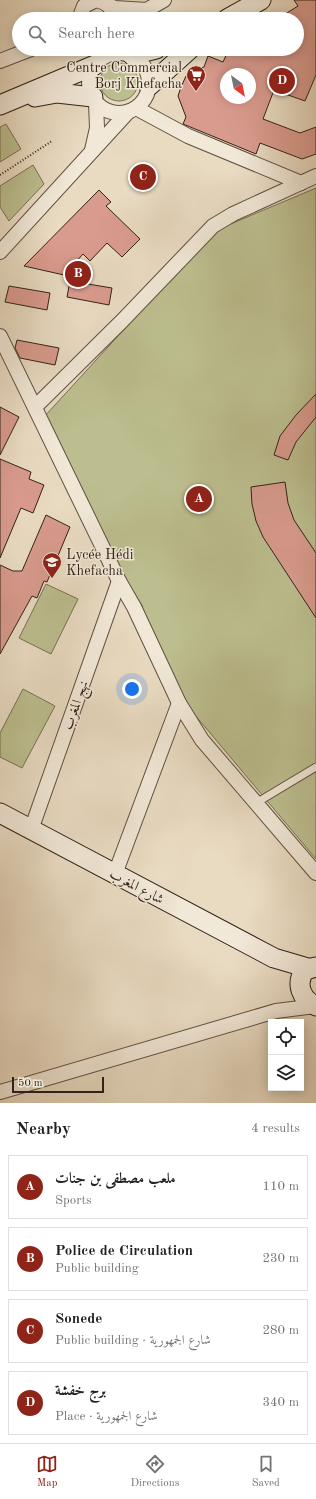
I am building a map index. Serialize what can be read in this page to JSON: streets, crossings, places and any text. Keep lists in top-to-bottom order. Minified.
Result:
{"streets":{"main road":["شارع المغرب"],"street":["نهج المغرب"]},"crossings":[["نهج المغرب","شارع المغرب"]],"places":{"supermarket":["Centre Commercial Borj Khefacha"],"school or university":["Lycée Hédi Khefacha"]},"scale_bar":"50 m","north":"bottom right","page":{"search":"Search here","pins":["D","C","B","A"],"scale":"50 m","heading":["Nearby","4 results"],"list":[{"mark":"A","name":"ملعب مصطفى بن جنات","note":"Sports","value":"110 m"},{"mark":"B","name":"Police de Circulation","note":"Public building","value":"230 m"},{"mark":"C","name":"Sonede","note":"Public building · شارع الجمهورية","value":"280 m"},{"mark":"D","name":"برج خفشة","note":"Place · شارع الجمهورية","value":"340 m"}],"nav":["Map","Directions","Saved"]}}
